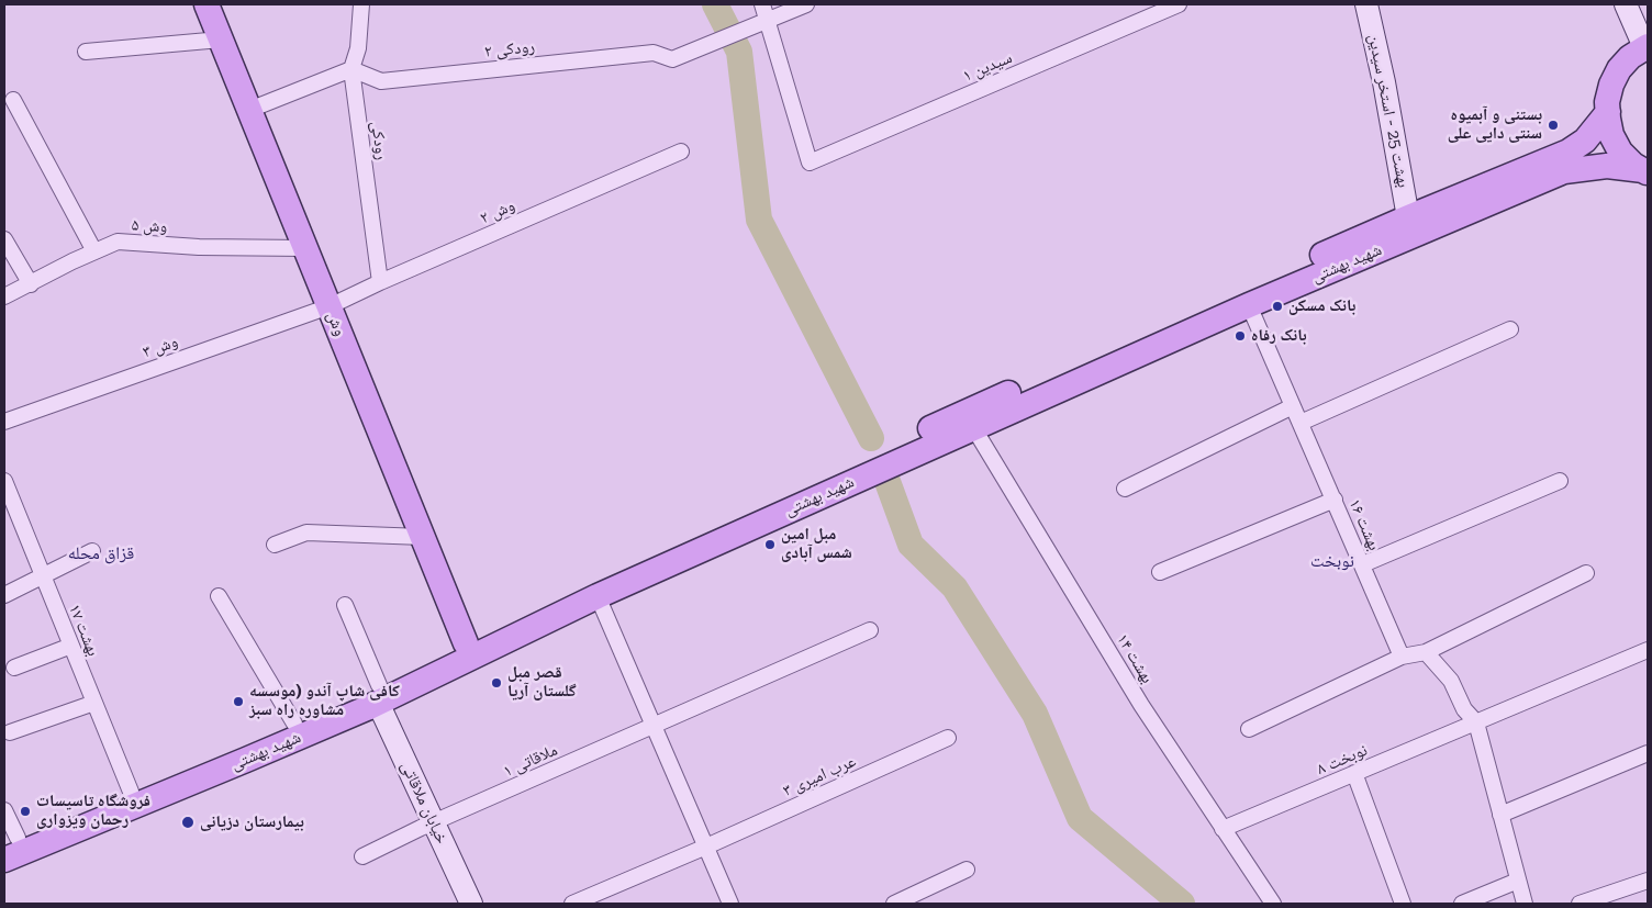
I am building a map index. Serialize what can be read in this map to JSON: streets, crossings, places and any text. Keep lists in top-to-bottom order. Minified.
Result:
{"streets":{"main road":["بهشت 25 - استخر سیدین","شهید بهشتی","وش","خیابان ملاقاتی"],"street":["رودکی ۲","سیدین ۱","رودکی","وش ۲","وش ۵","وش ۳","۱۶ بهشت","بهشت ۱۷","بهشت ۱۴","۸ نوبخت","ملاقاتی ۱","۳ عرب امیری"]},"crossings":[["رودکی ۲","سیدین ۱"],["رودکی ۲","رودکی"],["بهشت 25 - استخر سیدین","شهید بهشتی"],["رودکی","وش ۲"],["وش ۲","وش"],["وش ۲","وش ۳"],["وش ۵","وش"],["شهید بهشتی","وش"],["شهید بهشتی","۱۶ بهشت"],["شهید بهشتی","بهشت ۱۷"],["شهید بهشتی","بهشت ۱۴"],["شهید بهشتی","خیابان ملاقاتی"],["وش","وش ۳"],["بهشت ۱۴","۸ نوبخت"],["ملاقاتی ۱","خیابان ملاقاتی"]],"districts":["قزاق محله","نوبخت"],"places":["بستنی و آبمیوه سنتی دایی علی","بانک مسکن","بانک رفاه","مبل امین شمس آبادی","قصر مبل گلستان آریا","کافی شاپ آندو (موسسه مشاوره راه سبز","فروشگاه تاسیسات رحمان ویزواری","بیمارستان دزیانی"]}
